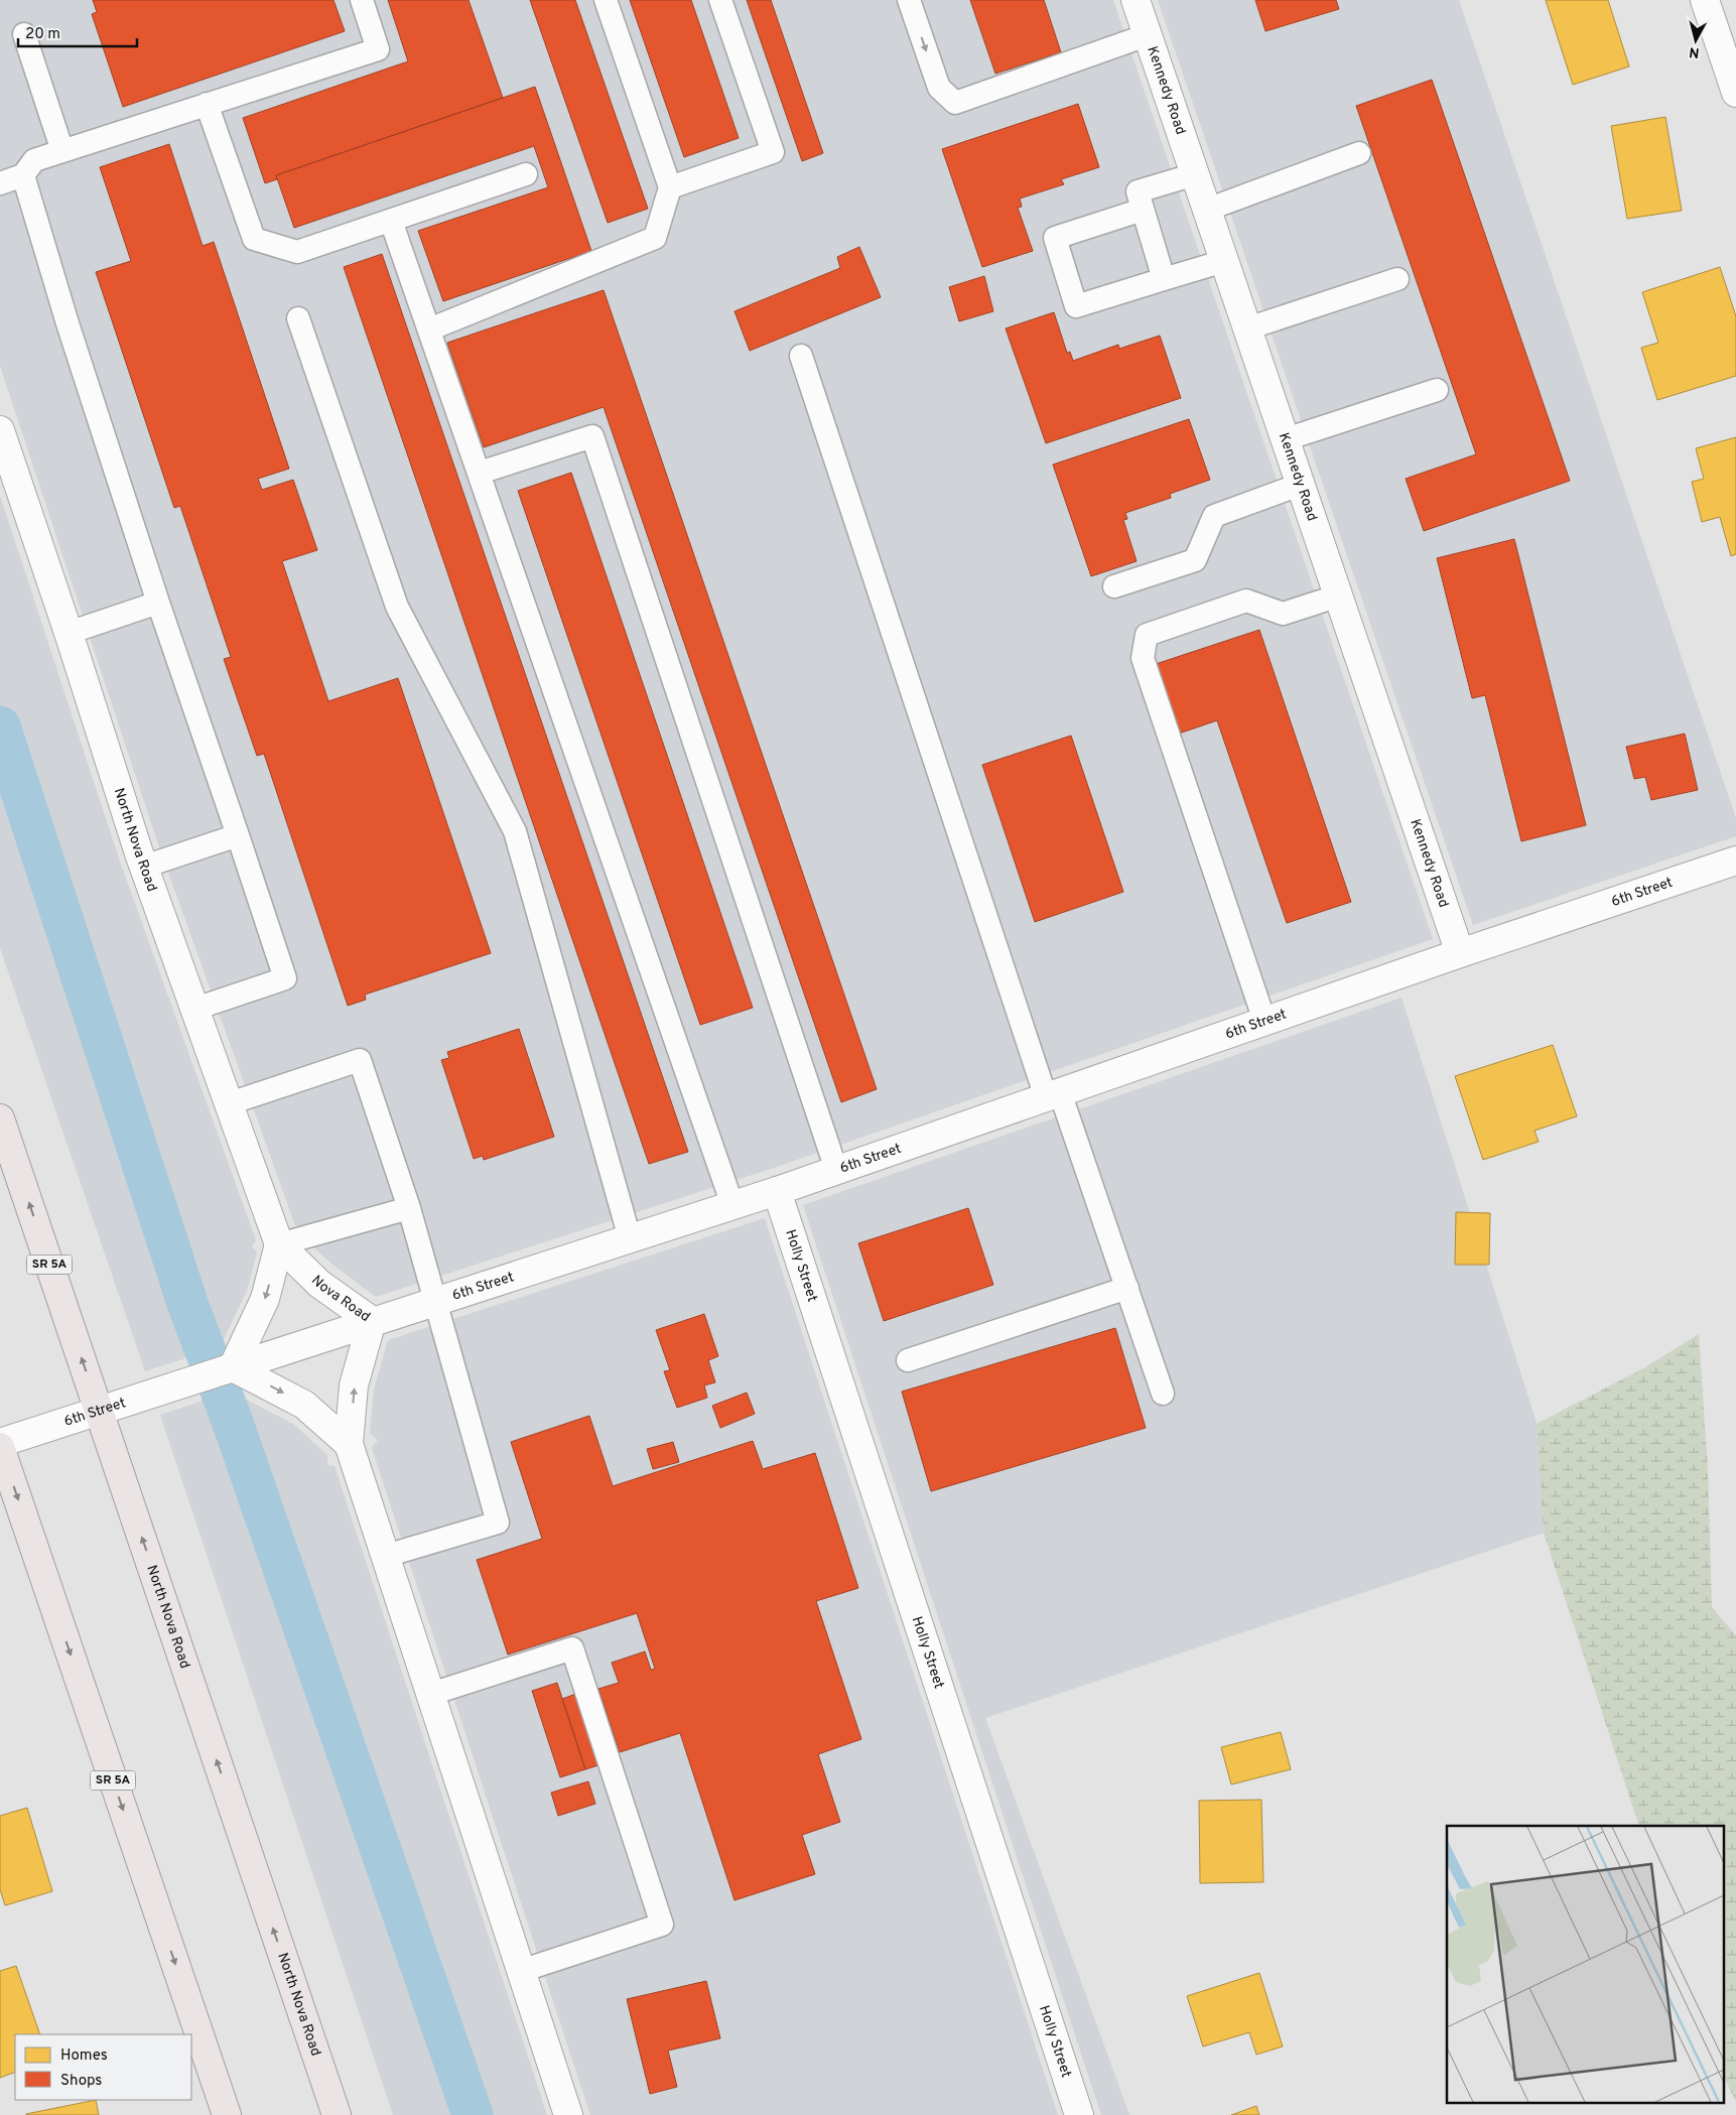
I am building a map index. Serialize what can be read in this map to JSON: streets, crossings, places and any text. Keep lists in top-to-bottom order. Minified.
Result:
{"streets":{"main road":["North Nova Road","SR 5A"],"street":["Kennedy Road","6th Street","Holly Street","Nova Road"]},"crossings":[["Kennedy Road","6th Street"],["North Nova Road","6th Street"],["North Nova Road","Nova Road"],["6th Street","SR 5A"],["6th Street","Holly Street"],["6th Street","Nova Road"]],"legend":["Homes","Shops"],"scale_bar":"20 m","north":"bottom"}
